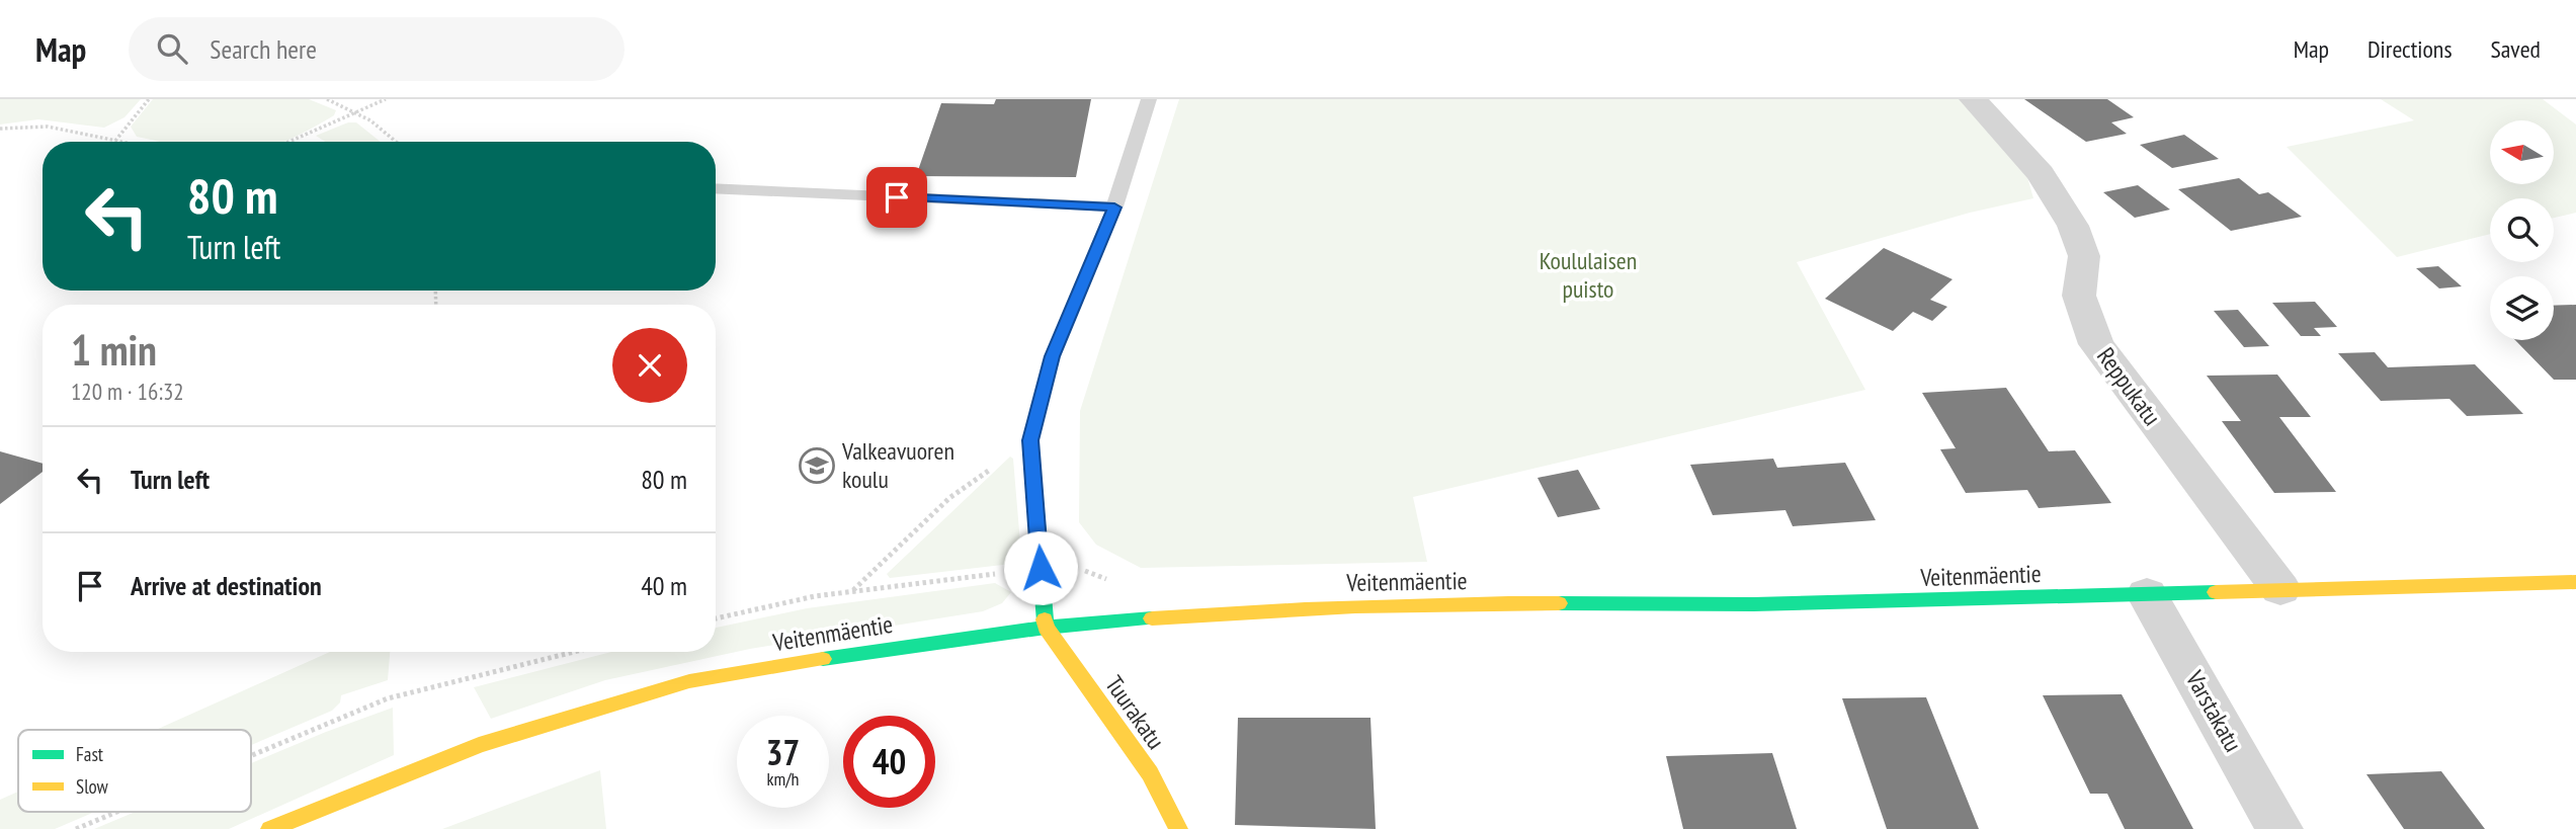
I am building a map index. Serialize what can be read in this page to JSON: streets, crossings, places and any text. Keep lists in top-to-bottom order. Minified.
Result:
{"streets":{"street":["Reppukatu","Veitenmäentie","Varstakatu","Tuurakatu"]},"crossings":[["Reppukatu","Veitenmäentie"],["Veitenmäentie","Varstakatu"],["Veitenmäentie","Tuurakatu"]],"parks":["Koululaisen puisto"],"places":{"school or university":["Valkeavuoren koulu"]},"legend":["Fast","Slow"],"north":"left","page":{"header":"Map","search":"Search here","nav":["Map","Directions","Saved"],"turn":["80 m","Turn left"],"heading":["1 min","120 m · 16:32"],"list":[{"name":"Turn left","value":"80 m"},{"name":"Arrive at destination","value":"40 m"}],"speed":"37 km/h","limit":"40"}}
